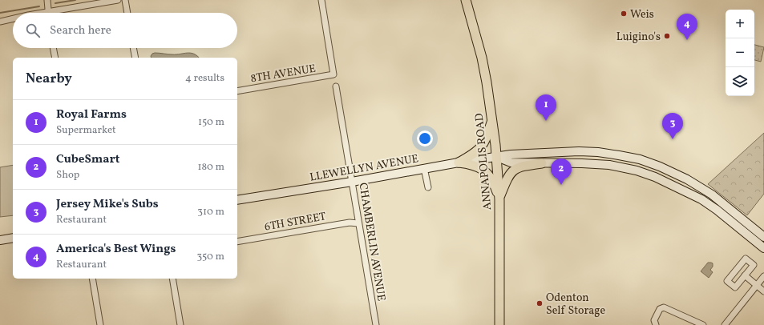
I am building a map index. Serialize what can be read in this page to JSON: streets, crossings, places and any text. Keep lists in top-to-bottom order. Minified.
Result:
{"streets":{"main road":["ANNAPOLIS ROAD"],"street":["8TH AVENUE","LLEWELLYN AVENUE","6TH STREET","CHAMBERLIN AVENUE"]},"crossings":[["ANNAPOLIS ROAD","LLEWELLYN AVENUE"],["LLEWELLYN AVENUE","CHAMBERLIN AVENUE"],["6TH STREET","CHAMBERLIN AVENUE"]],"places":["Weis","Luigino's","Odenton Self Storage"],"page":{"map_buttons":["+","−"],"search":"Search here","pins":["4","1","3","2"],"heading":["Nearby","4 results"],"list":[{"mark":"1","name":"Royal Farms","note":"Supermarket","value":"150 m"},{"mark":"2","name":"CubeSmart","note":"Shop","value":"180 m"},{"mark":"3","name":"Jersey Mike's Subs","note":"Restaurant","value":"310 m"},{"mark":"4","name":"America's Best Wings","note":"Restaurant","value":"350 m"}]}}
